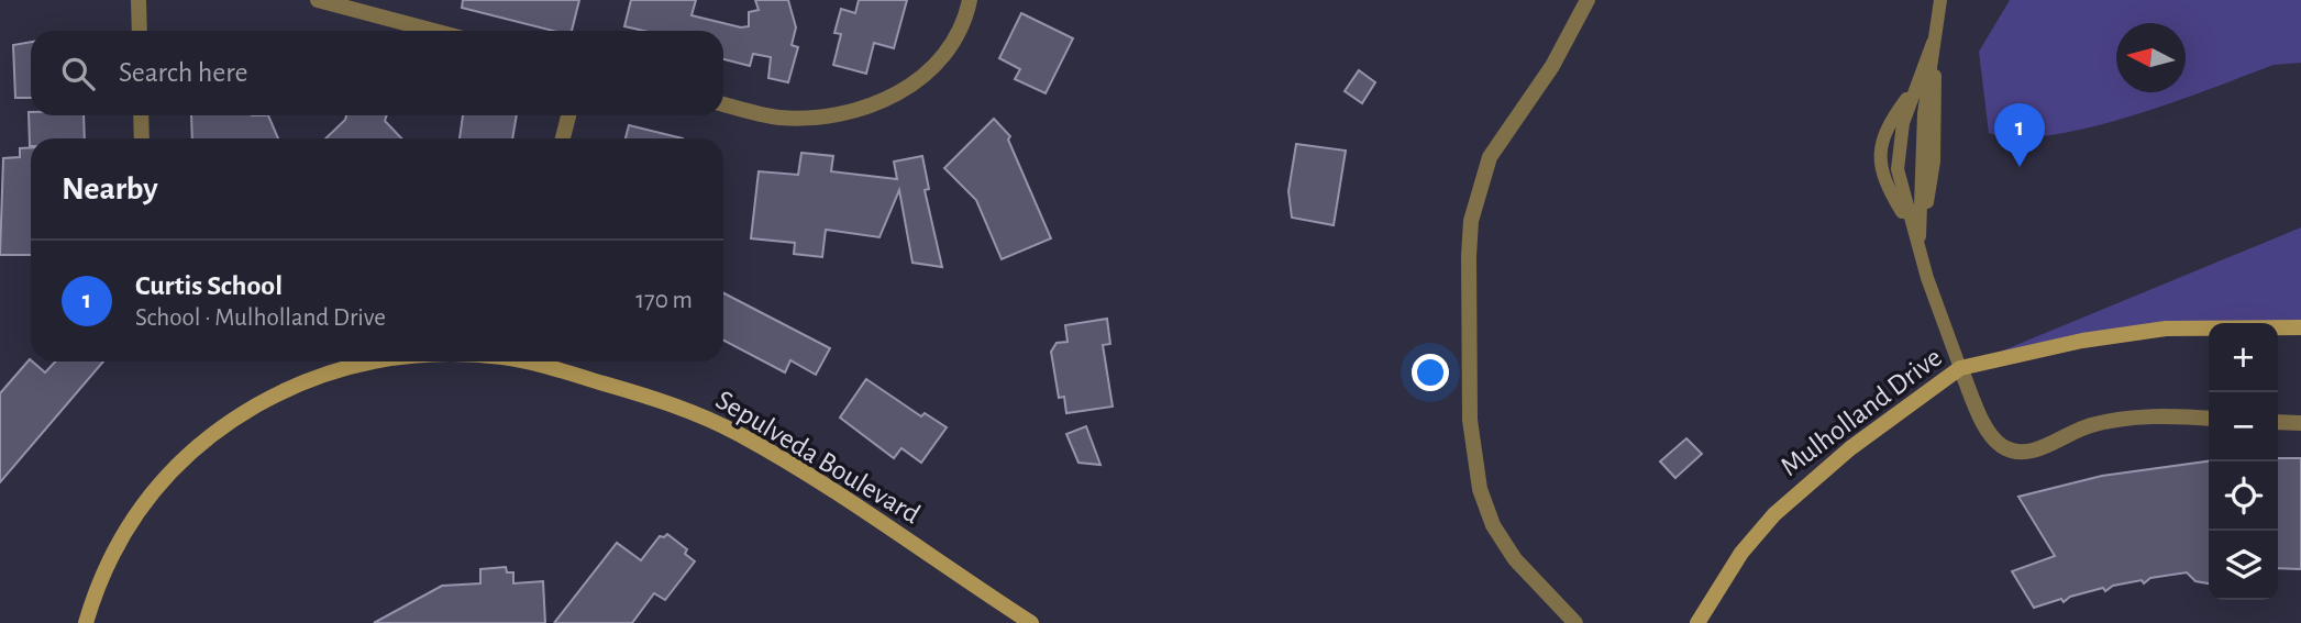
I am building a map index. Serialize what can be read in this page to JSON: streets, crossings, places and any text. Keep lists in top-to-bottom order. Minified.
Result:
{"streets":{"main road":["Mulholland Drive","Sepulveda Boulevard"]},"north":"left","page":{"search":"Search here","pins":"1","heading":"Nearby","list":[{"mark":"1","name":"Curtis School","note":"School · Mulholland Drive","value":"170 m"}],"map_buttons":["+","−"]}}
